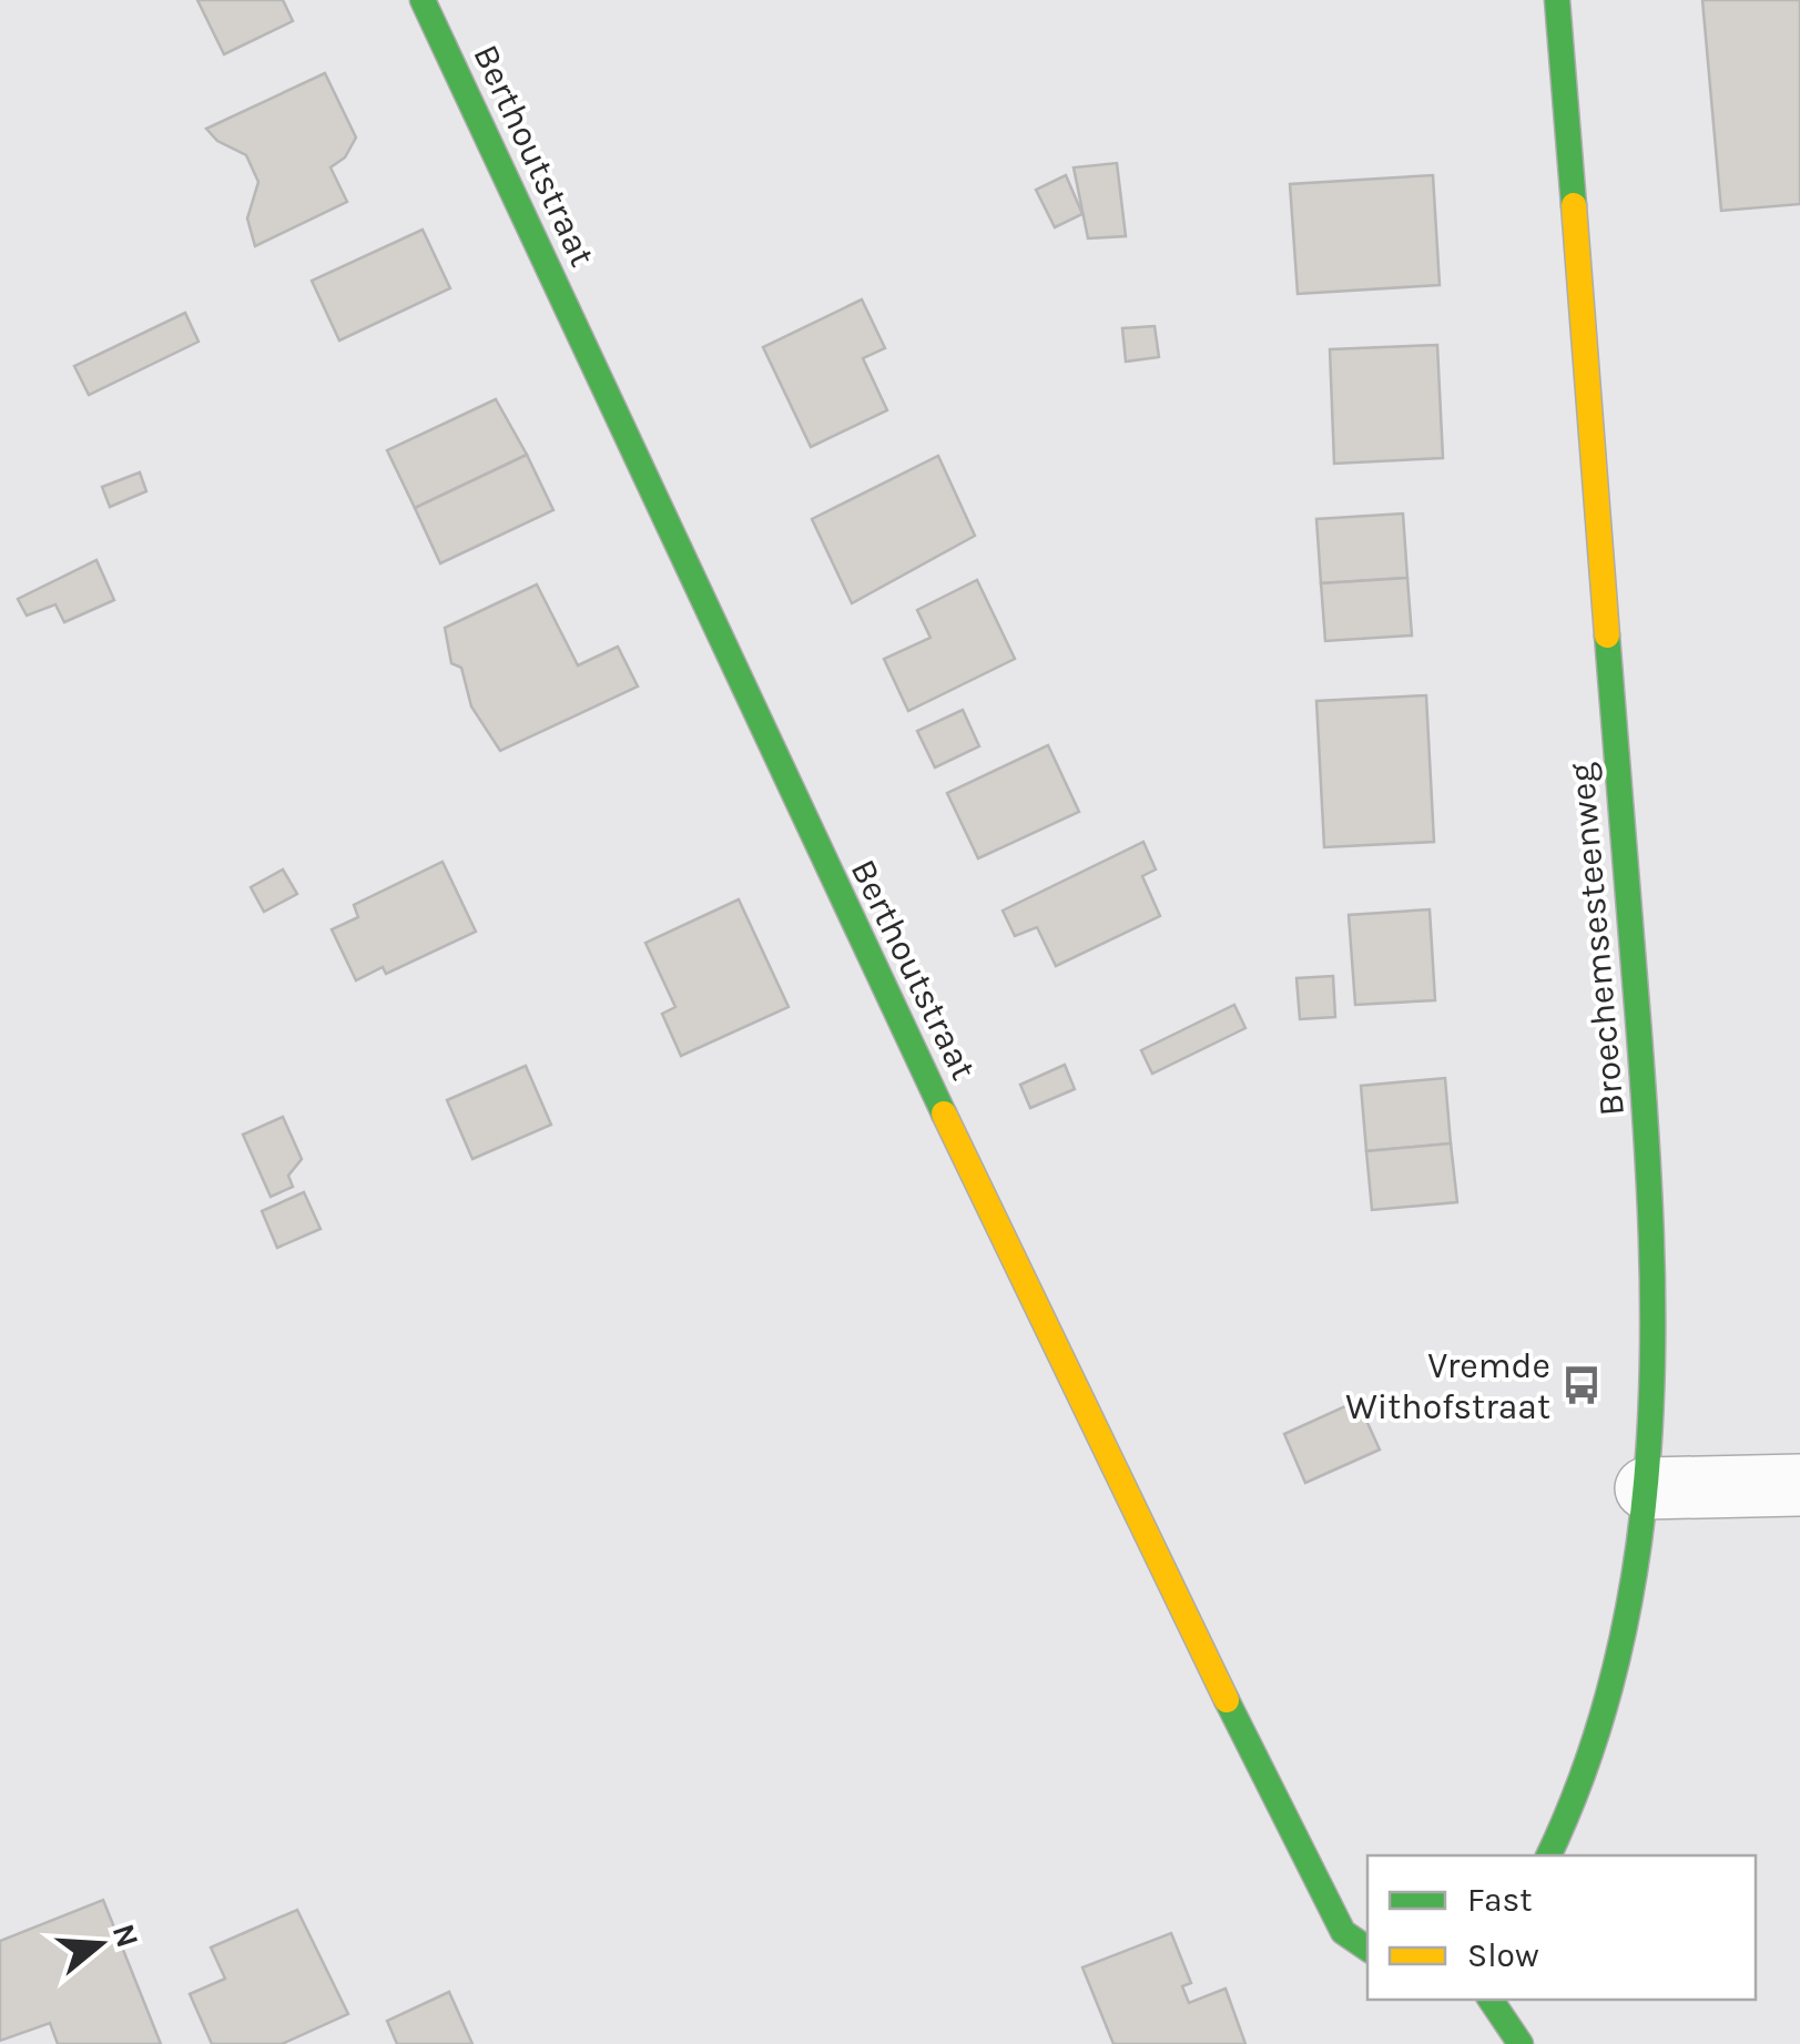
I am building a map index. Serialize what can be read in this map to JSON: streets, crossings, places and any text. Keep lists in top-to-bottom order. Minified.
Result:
{"streets":{"street":["Berthoutstraat","Broechemsesteenweg"]},"places":{"bus stop":["Vremde Withofstraat"]},"legend":["Fast","Slow"],"north":"right"}
